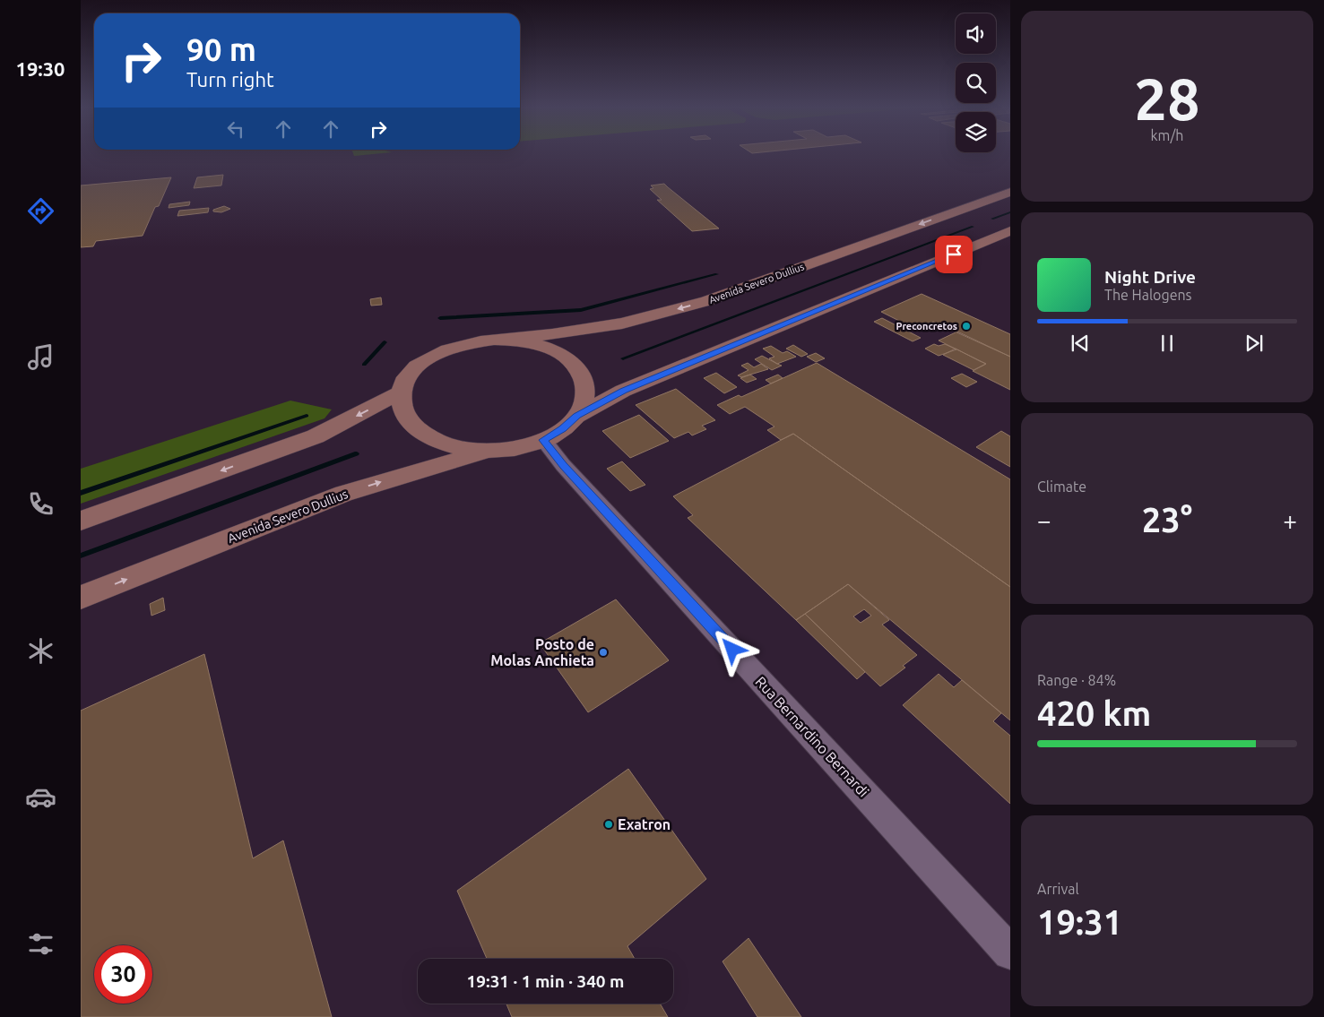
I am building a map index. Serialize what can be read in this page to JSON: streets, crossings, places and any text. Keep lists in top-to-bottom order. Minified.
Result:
{"streets":{"main road":["Avenida Severo Dullius"],"street":["Rua Bernardino Bernardi"]},"crossings":[["Avenida Severo Dullius","Rua Bernardino Bernardi"]],"places":["Preconcretos","Posto de Molas Anchieta","Exatron"],"page":{"tabs":"19:30","tile":[["28","km/h"],"Climate",["Range · 84%","420 km"],["Arrival","19:31"]],"turn":["90 m","Turn right"],"song":["Night Drive","The Halogens"],"heat":["−","23°","+"],"limit":"30","trip":"19:31 · 1 min · 340 m"}}
